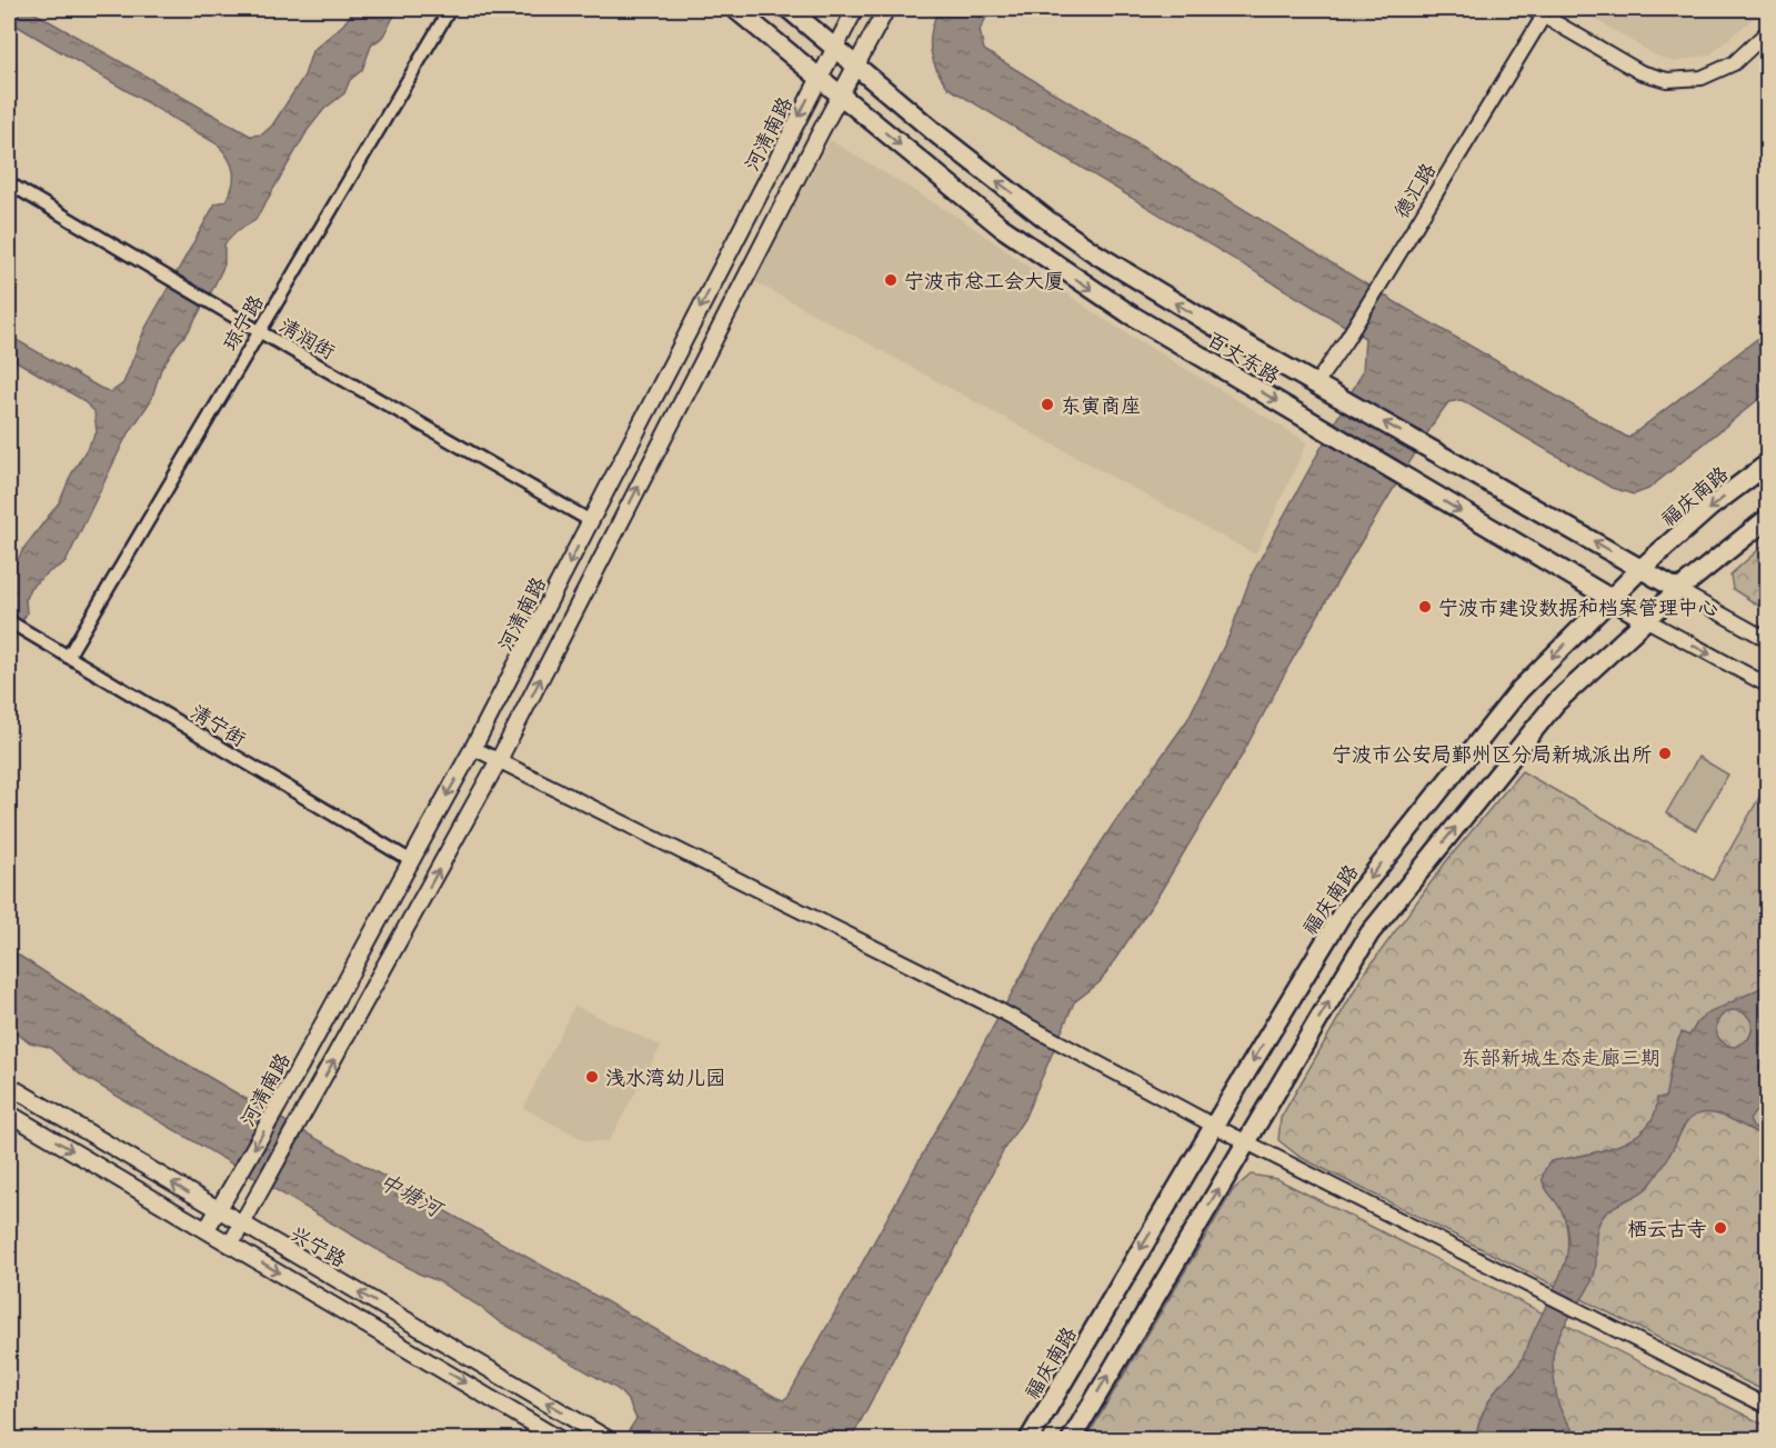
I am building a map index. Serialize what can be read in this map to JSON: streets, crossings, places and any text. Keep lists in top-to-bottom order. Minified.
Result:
{"streets":{"main road":["河清南路","百丈东路","福庆南路","兴宁路"],"street":["德汇路","琼宁路","清润街","清宁街"]},"crossings":[["河清南路","清润街"],["河清南路","百丈东路"],["河清南路","清宁街"],["河清南路","兴宁路"],["德汇路","百丈东路"],["琼宁路","清润街"],["琼宁路","清宁街"],["百丈东路","福庆南路"]],"water":["中塘河"],"parks":["东部新城生态走廊三期"],"places":["宁波市总工会大厦","东寅商座","宁波市建设数据和档案管理中心","宁波市公安局鄞州区分局新城派出所","浅水湾幼儿园","栖云古寺"]}
